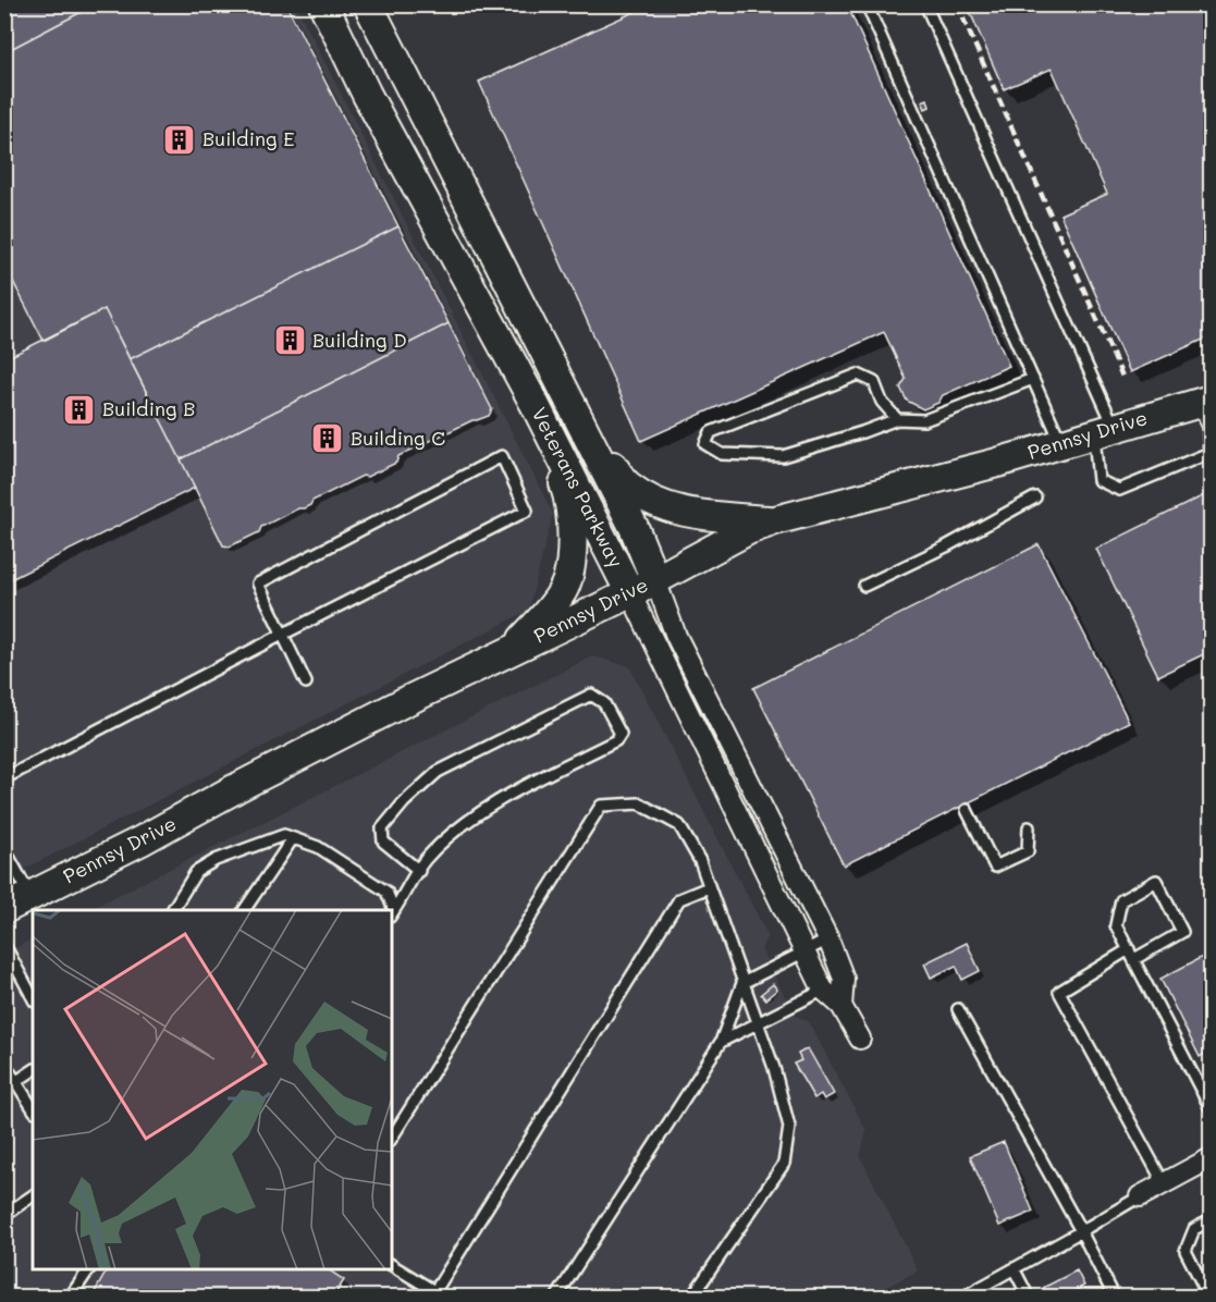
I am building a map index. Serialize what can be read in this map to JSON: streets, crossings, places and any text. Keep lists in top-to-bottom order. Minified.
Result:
{"streets":{"main road":["Pennsy Drive","Veterans Parkway"]},"crossings":[["Pennsy Drive","Veterans Parkway"]],"places":{"building":["Building E","Building D","Building B","Building C"]}}
